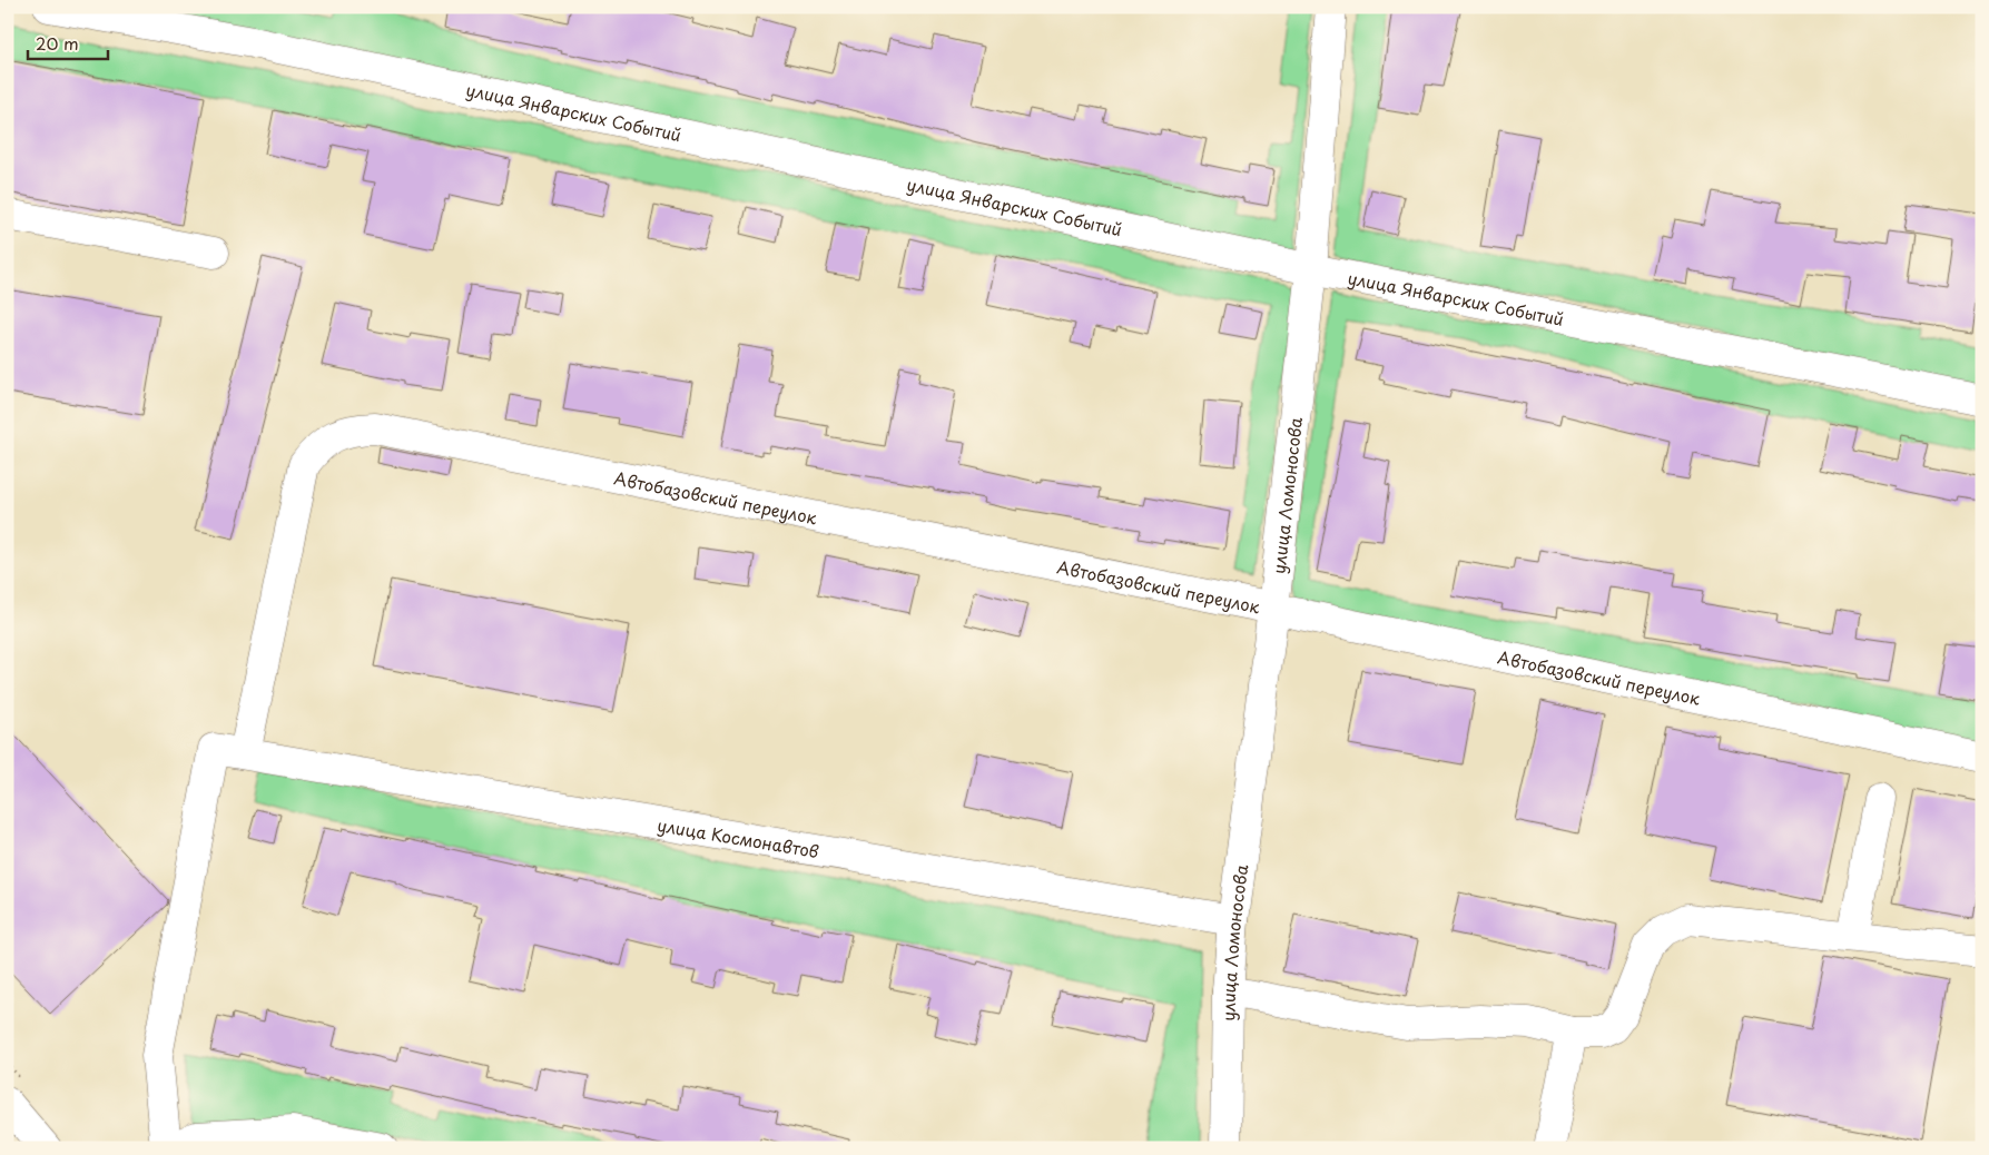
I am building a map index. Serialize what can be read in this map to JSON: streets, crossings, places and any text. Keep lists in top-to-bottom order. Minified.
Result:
{"streets":{"street":["улица Январских Событий","улица Ломоносова","Автобазовский переулок","улица Космонавтов"]},"crossings":[["улица Январских Событий","улица Ломоносова"],["улица Ломоносова","Автобазовский переулок"],["улица Ломоносова","улица Космонавтов"],["Автобазовский переулок","улица Космонавтов"]],"scale_bar":"20 m"}
